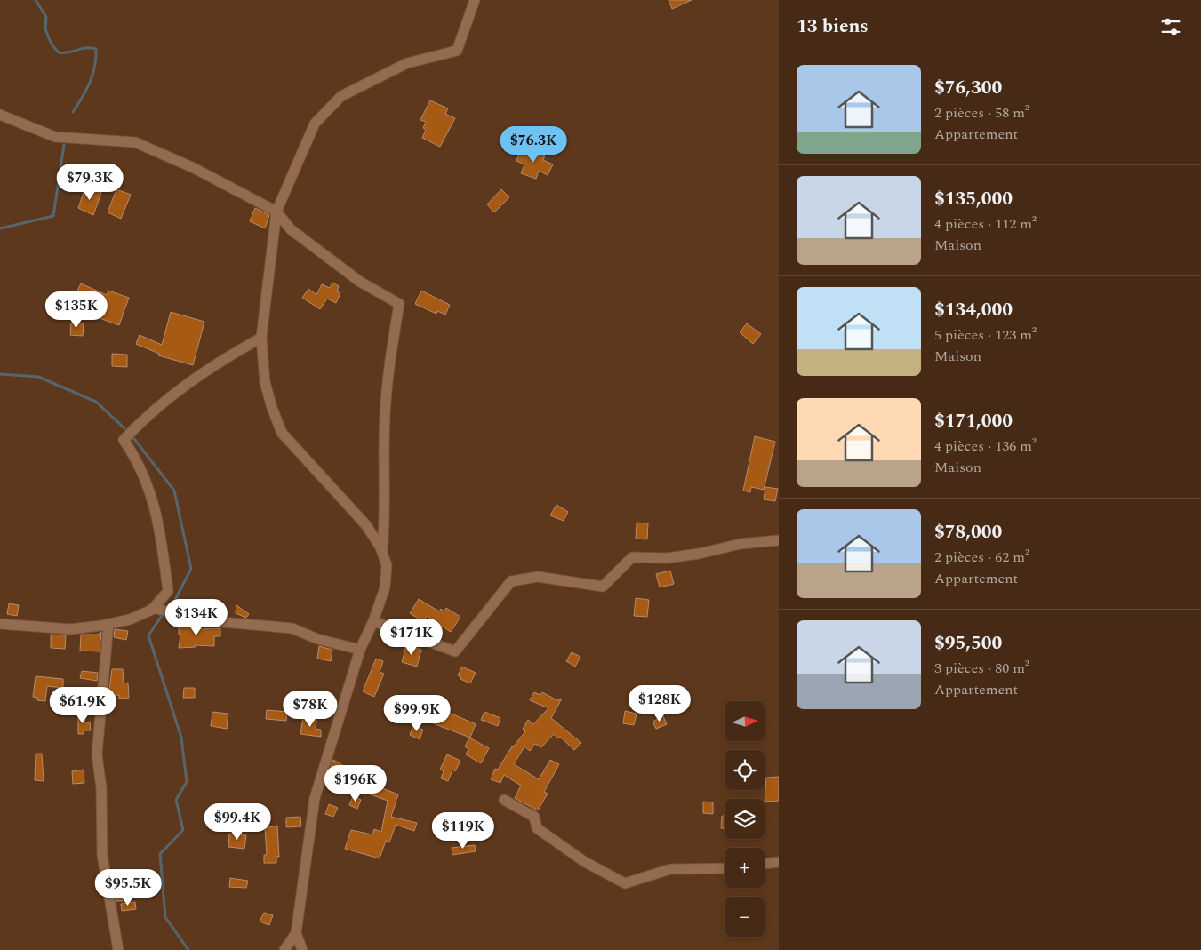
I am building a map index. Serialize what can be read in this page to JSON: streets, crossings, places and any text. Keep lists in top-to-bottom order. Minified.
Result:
{"north":"right","page":{"heading":"13 biens","list":[{"name":"$76,300","note":"2 pièces · 58 m² · Appartement"},{"name":"$135,000","note":"4 pièces · 112 m² · Maison"},{"name":"$134,000","note":"5 pièces · 123 m² · Maison"},{"name":"$171,000","note":"4 pièces · 136 m² · Maison"},{"name":"$78,000","note":"2 pièces · 62 m² · Appartement"},{"name":"$95,500","note":"3 pièces · 80 m² · Appartement"}],"price":["$76.3K","$79.3K","$135K","$134K","$171K","$128K","$61.9K","$78K","$99.9K","$196K","$99.4K","$119K","$95.5K"],"map_buttons":["+","−"]}}
